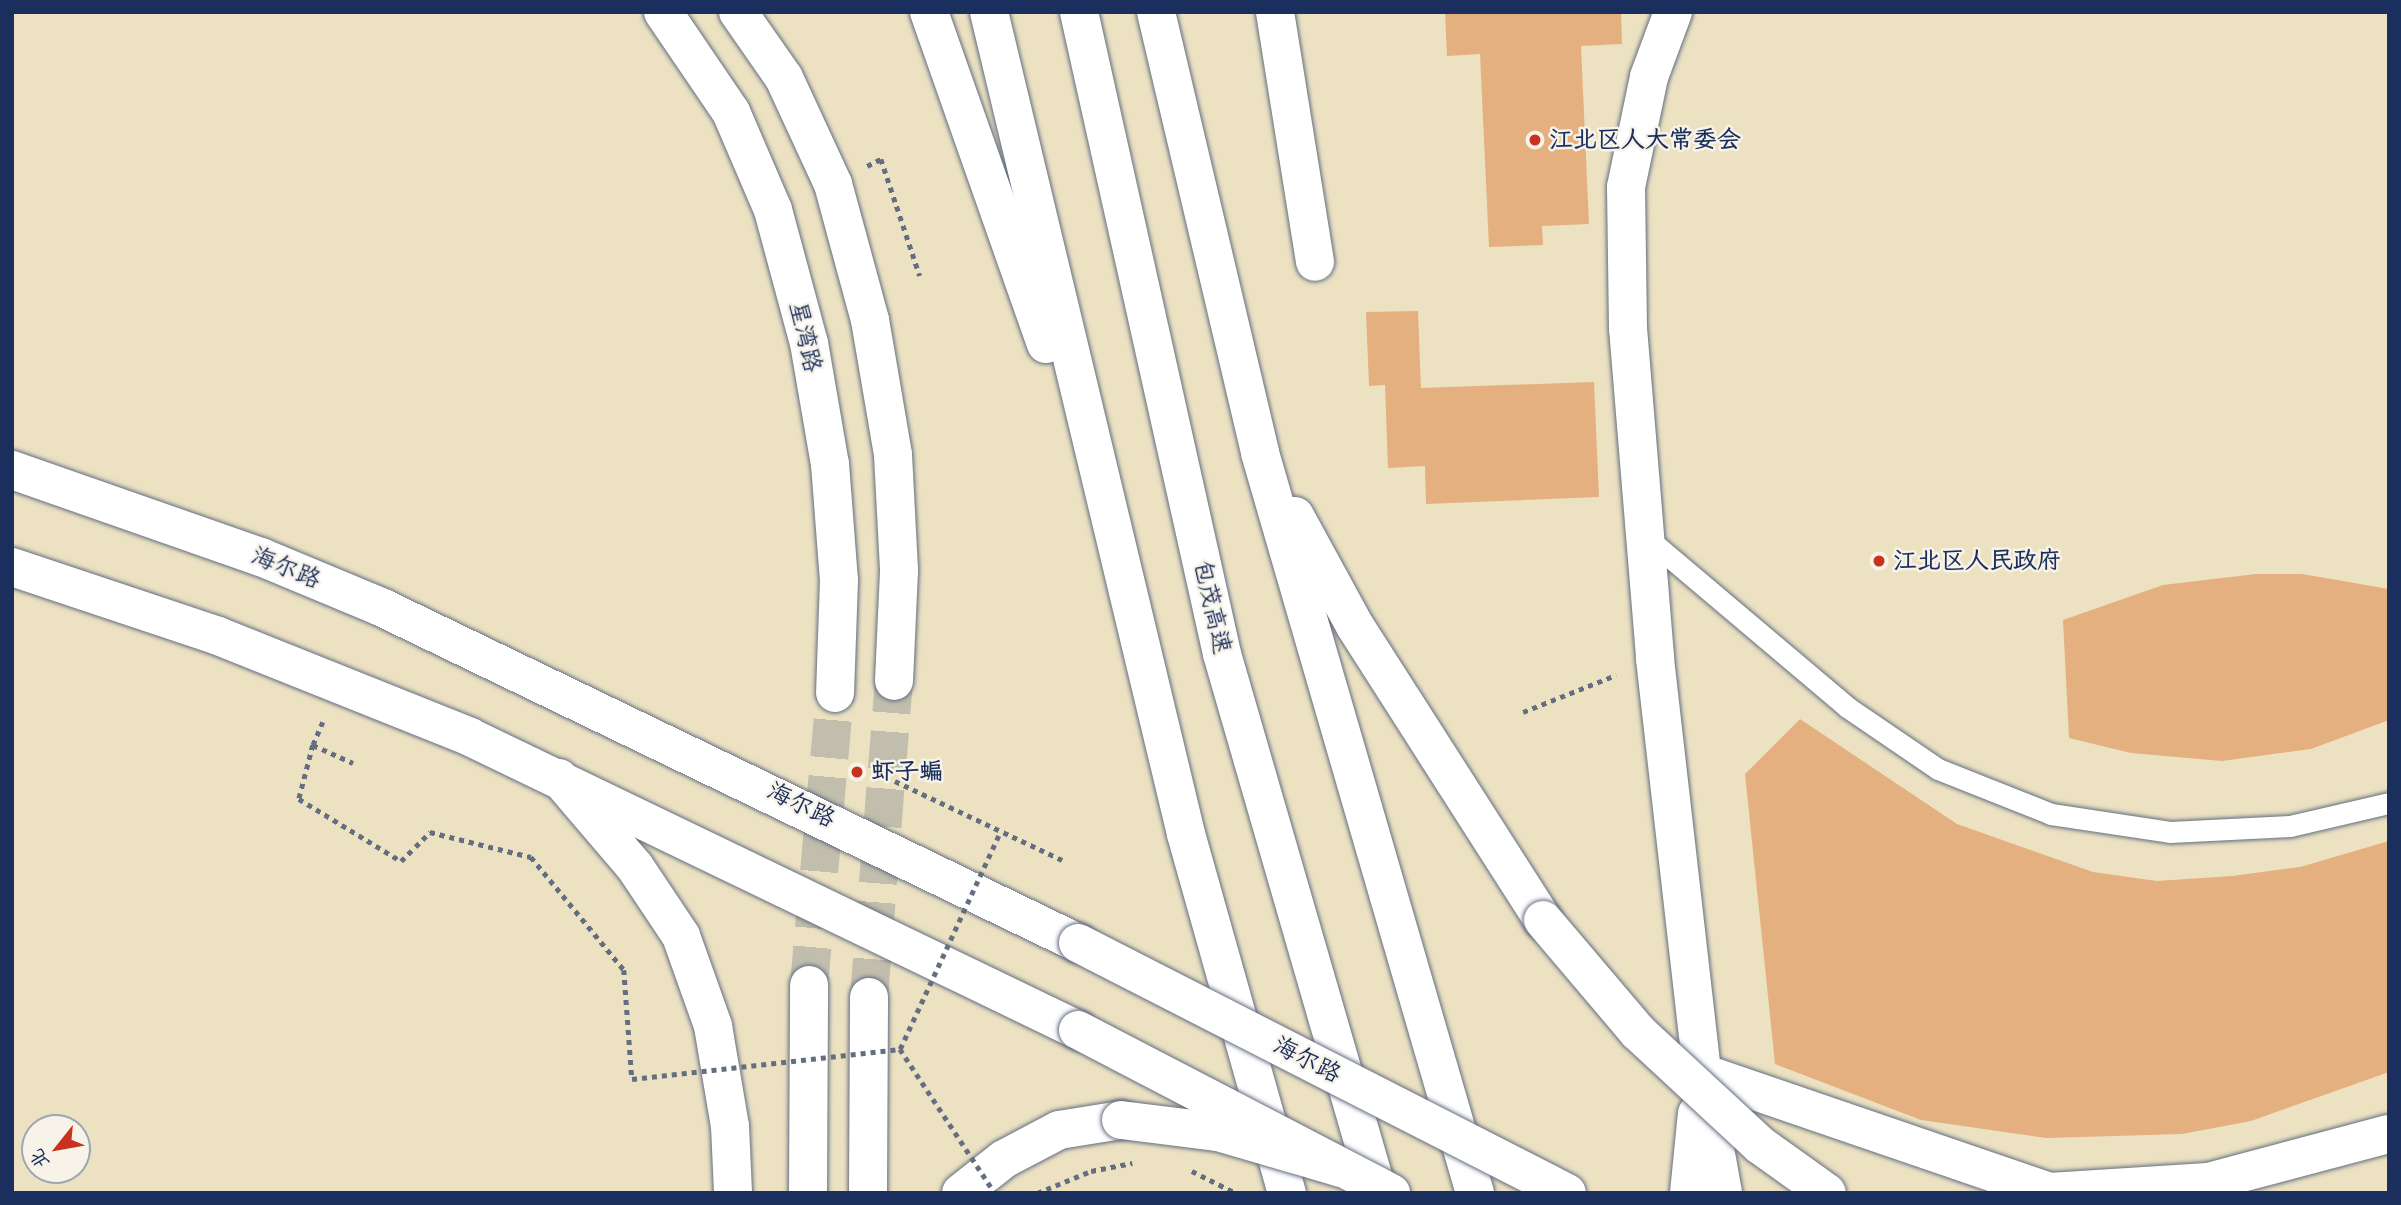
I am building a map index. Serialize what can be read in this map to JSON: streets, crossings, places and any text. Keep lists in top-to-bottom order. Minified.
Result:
{"streets":{"main road":["星湾路","海尔路","包茂高速"]},"places":["江北区人大常委会","江北区人民政府","虾子蝙"],"north":"bottom left"}
